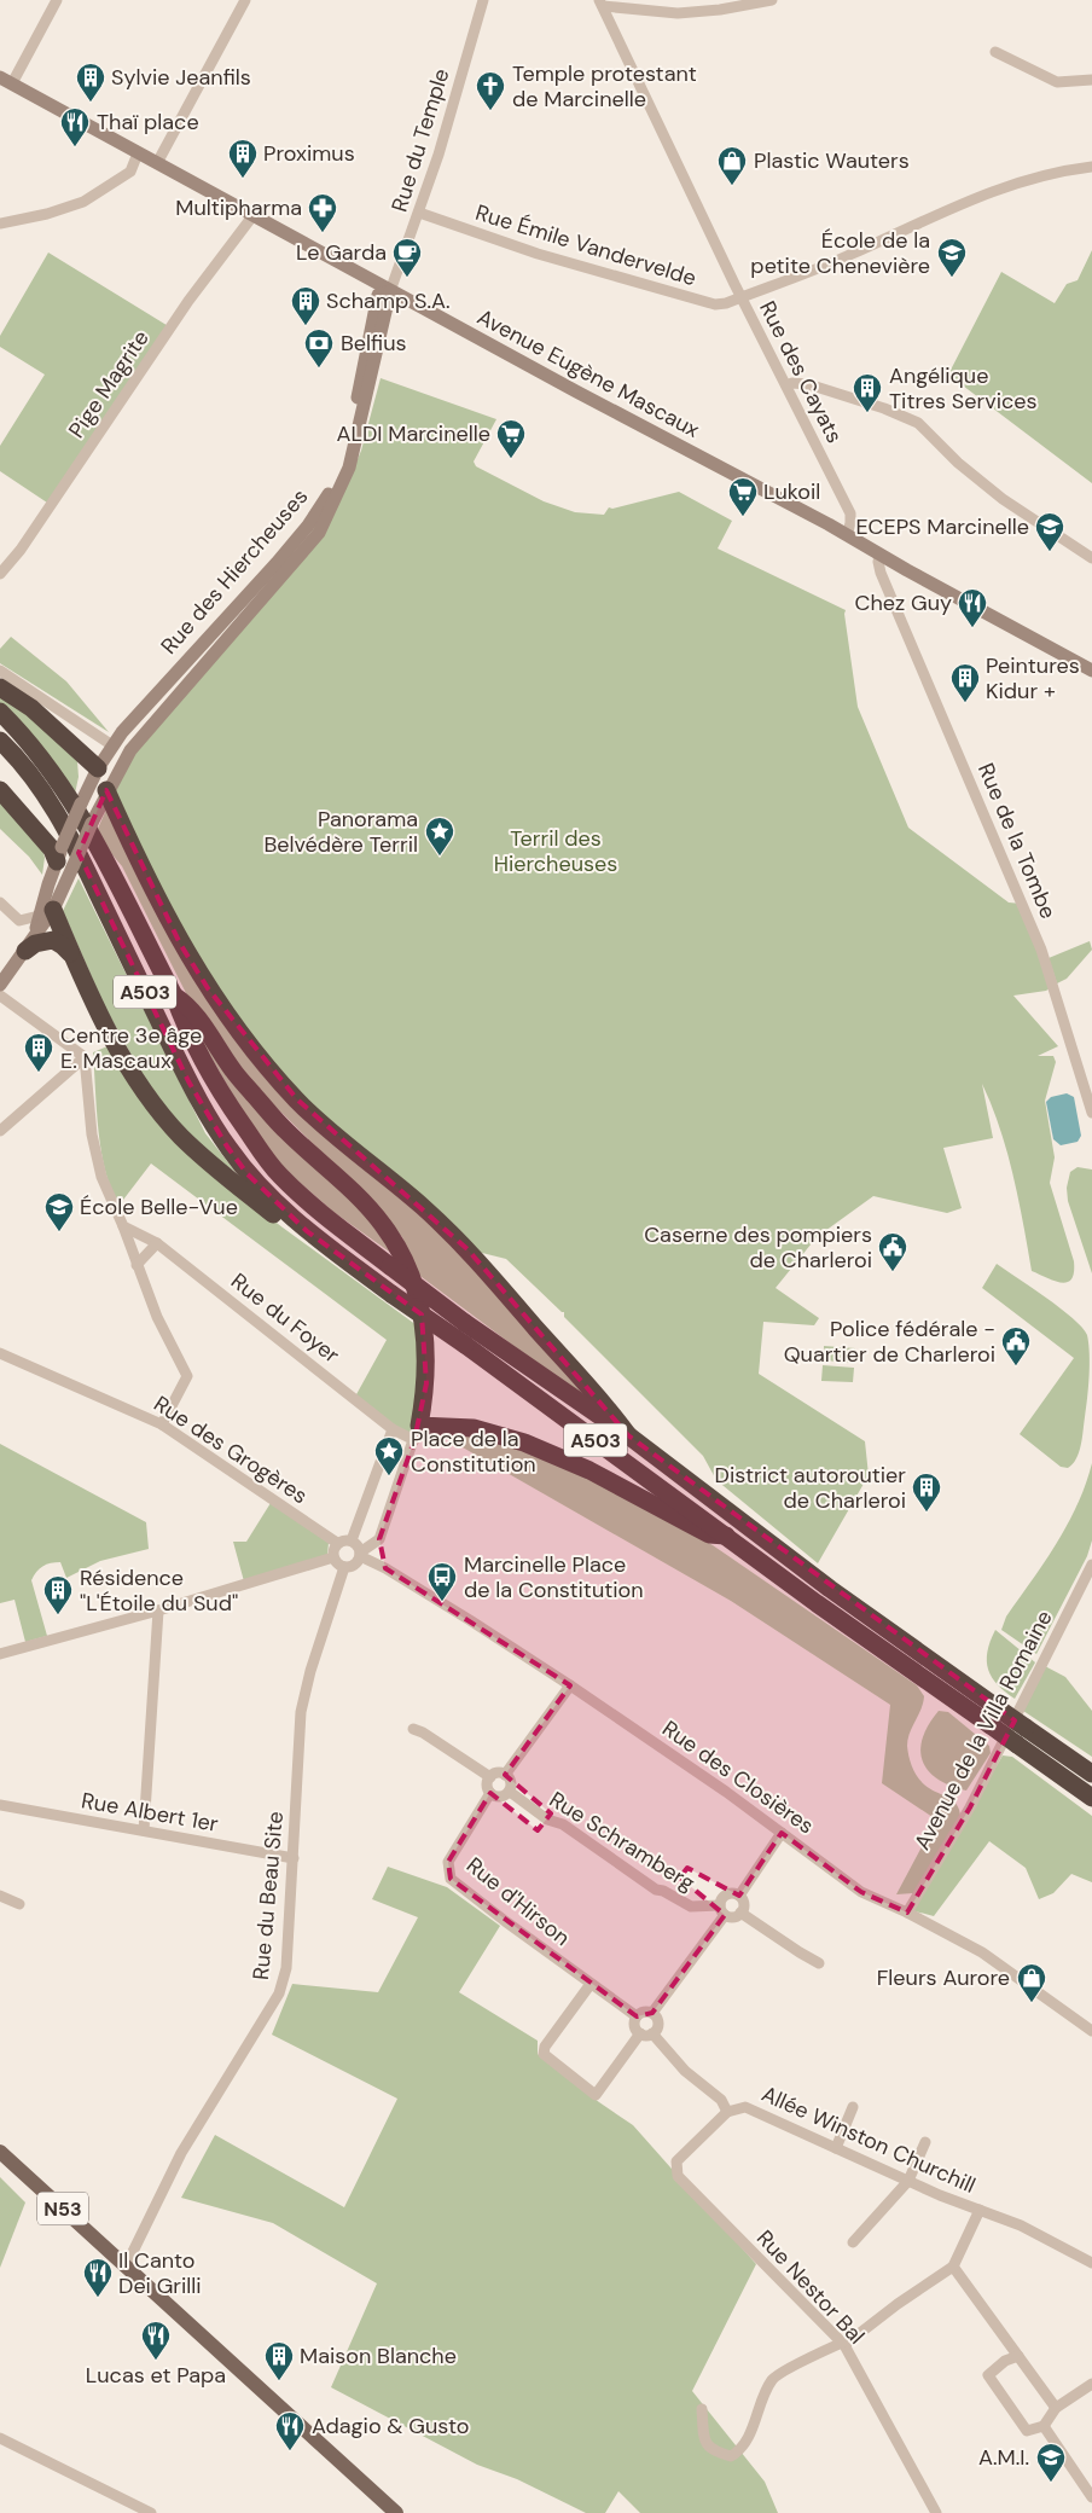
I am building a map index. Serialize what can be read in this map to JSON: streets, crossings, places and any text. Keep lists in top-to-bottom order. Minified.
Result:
{"streets":{"highway":["A503"],"main road":["Avenue Eugène Mascaux","Rue des Hiercheuses","N53"],"street":["Rue du Temple","Rue Émile Vandervelde","Rue des Cayats","Pige Magrite","Rue de la Tombe","Rue du Foyer","Rue des Grogères","Avenue de la Villa Romaine","Rue des Closières","Rue Albert 1er","Rue Schramberg","Rue du Beau Site","Rue d'Hirson","Allée Winston Churchill","Rue Nestor Bal"]},"crossings":[["Rue du Temple","Rue Émile Vandervelde"],["Rue du Temple","Avenue Eugène Mascaux"],["Rue du Temple","Rue des Hiercheuses"],["Rue Émile Vandervelde","Rue des Cayats"],["Rue des Cayats","Avenue Eugène Mascaux"],["Avenue Eugène Mascaux","Pige Magrite"],["Avenue Eugène Mascaux","Rue des Hiercheuses"],["Avenue Eugène Mascaux","Rue de la Tombe"],["Rue des Grogères","Rue des Closières"],["Rue des Grogères","Rue du Beau Site"],["Avenue de la Villa Romaine","Rue des Closières"],["Rue des Closières","Rue du Beau Site"],["Rue Albert 1er","Rue du Beau Site"],["Rue Schramberg","Rue d'Hirson"],["Rue du Beau Site","N53"],["Rue d'Hirson","Allée Winston Churchill"],["Allée Winston Churchill","Rue Nestor Bal"]],"parks":["Terril des Hiercheuses"],"places":{"building":["Sylvie Jeanfils","Proximus","Schamp S.A.","Angélique Titres Services","Peintures Kidur +","Centre 3e âge E. Mascaux","District autoroutier de Charleroi","Résidence \"L'Étoile du Sud\"","Maison Blanche"],"church":["Temple protestant de Marcinelle"],"restaurant":["Thaï place","Chez Guy","Il Canto Dei Grilli","Lucas et Papa","Adagio & Gusto"],"shop":["Plastic Wauters","Fleurs Aurore"],"pharmacy":["Multipharma"],"cafe":["Le Garda"],"school or university":["École de la petite Chenevière","ECEPS Marcinelle","École Belle-Vue","A.M.I."],"bank":["Belfius"],"supermarket":["ALDI Marcinelle","Lukoil"],"place":["Panorama Belvédère Terril","Place de la Constitution"],"public building":["Caserne des pompiers de Charleroi","Police fédérale - Quartier de Charleroi"],"bus stop":["Marcinelle Place de la Constitution"]}}
